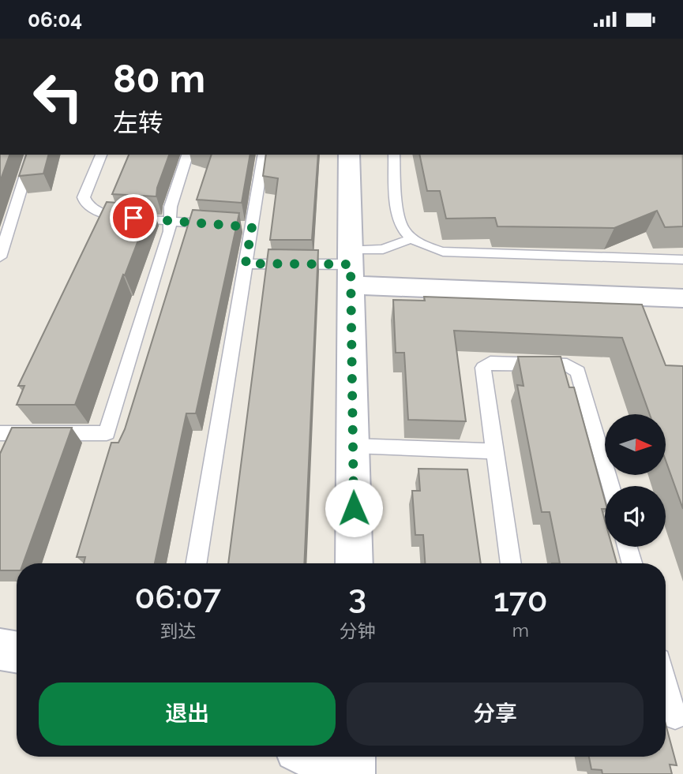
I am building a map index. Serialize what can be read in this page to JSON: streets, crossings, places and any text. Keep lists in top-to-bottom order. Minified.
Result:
{"north":"right","page":{"status":"06:04","turn":["80 m","左转"],"eta":["06:07","到达","3","分钟","170","m"],"buttons":["退出","分享"]}}
